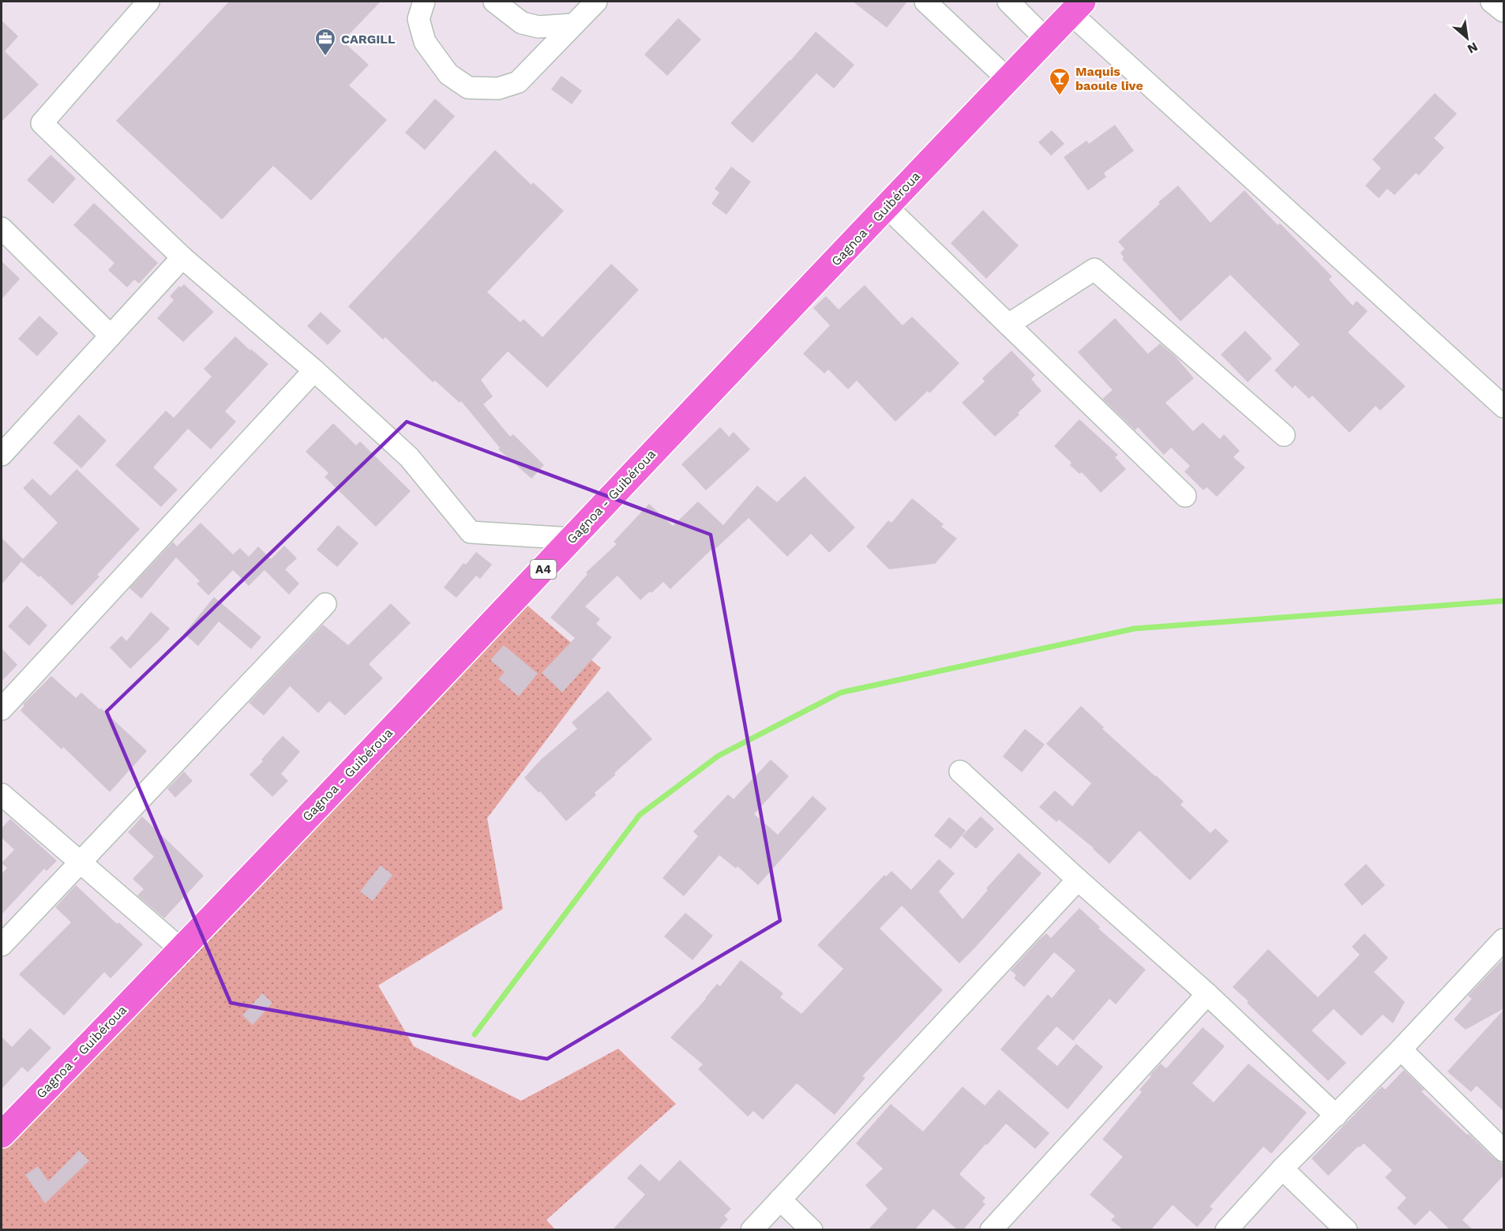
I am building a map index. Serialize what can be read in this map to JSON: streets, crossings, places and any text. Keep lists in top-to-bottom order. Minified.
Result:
{"streets":{"main road":["Gagnoa - Guibéroua","A4"]},"places":{"office":["CARGILL"],"bar":["Maquis baoule live"]},"north":"bottom right"}
